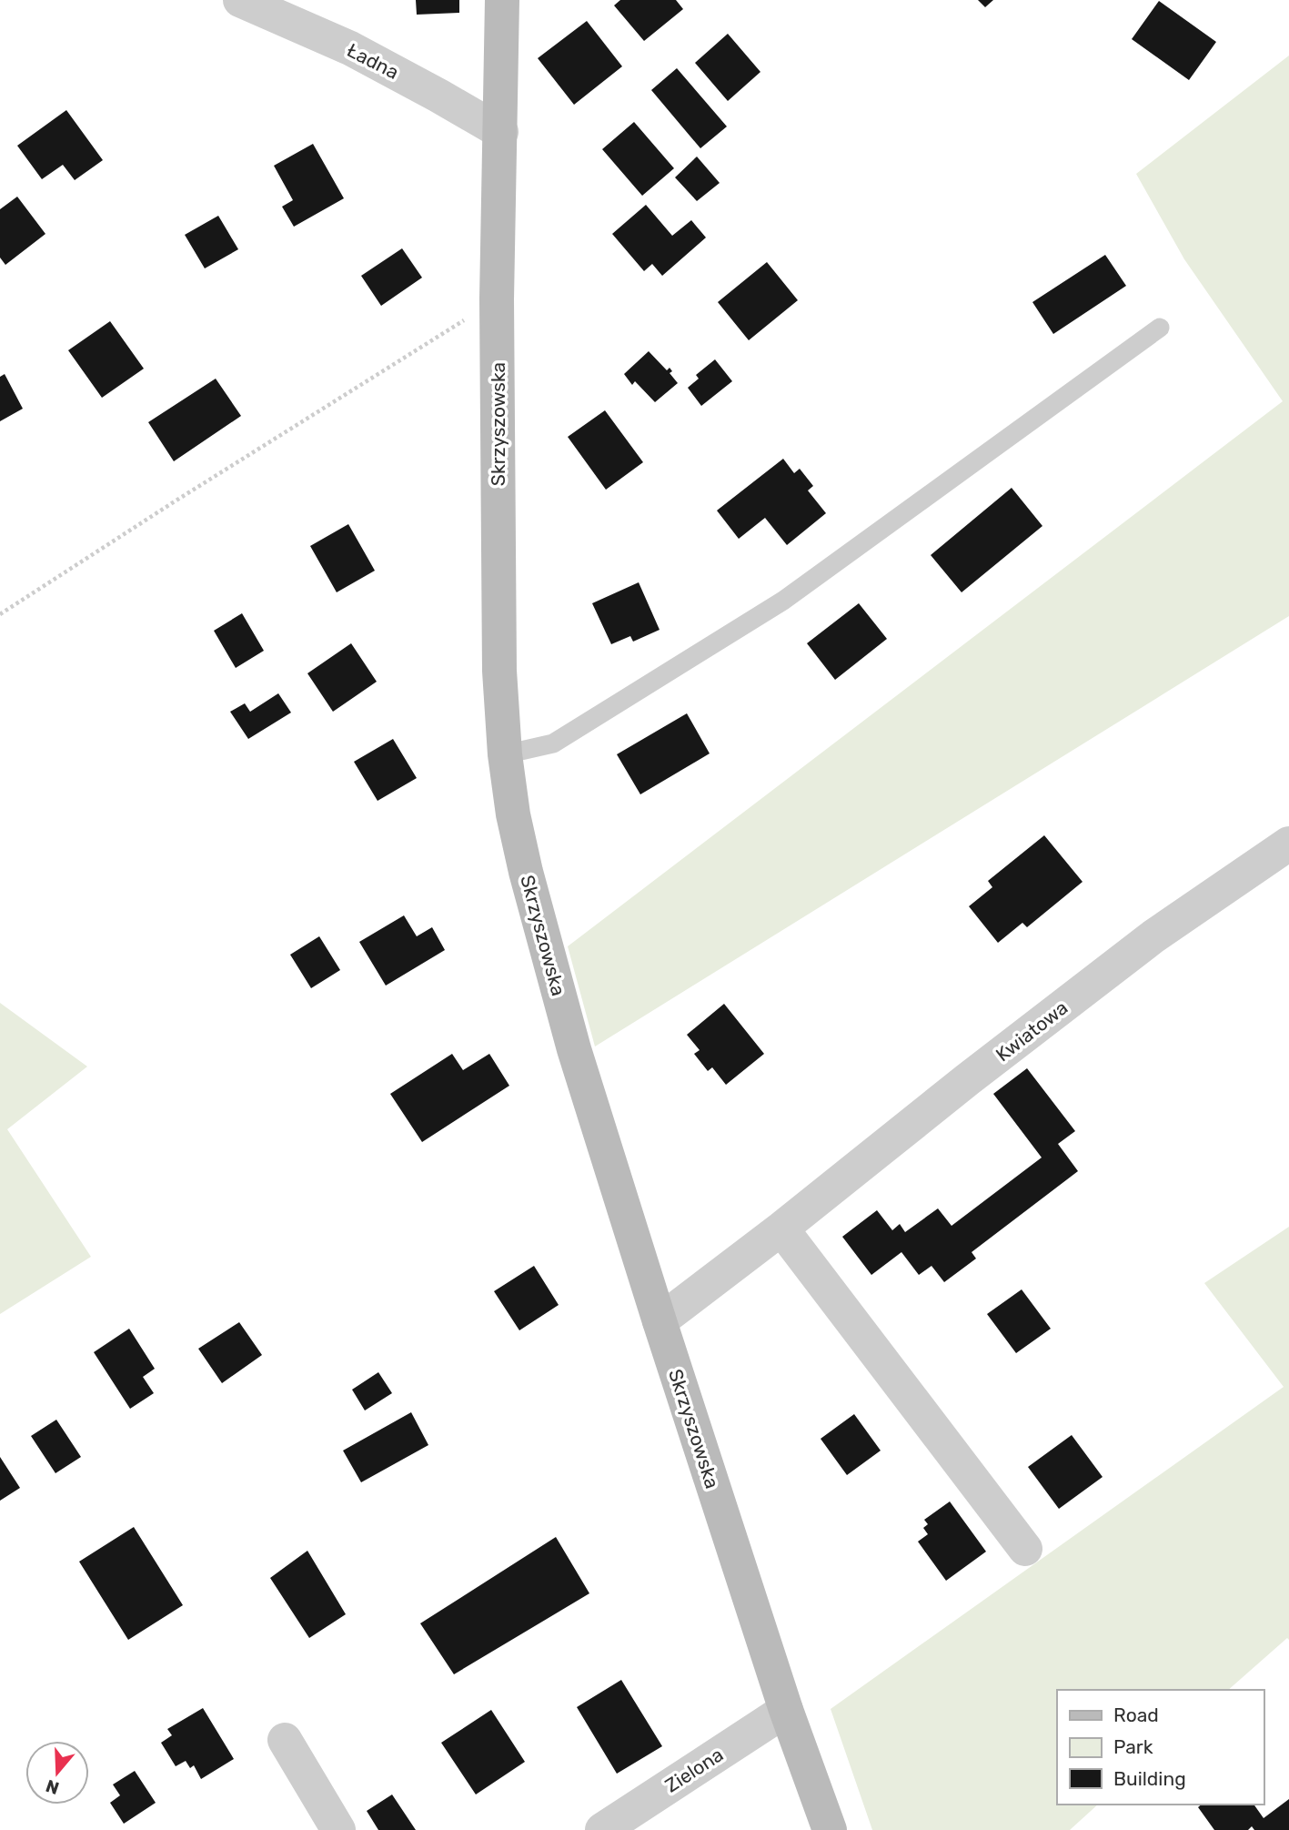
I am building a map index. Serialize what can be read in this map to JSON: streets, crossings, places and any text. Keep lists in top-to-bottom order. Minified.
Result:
{"streets":{"street":["Ładna","Skrzyszowska","Kwiatowa","Zielona"]},"crossings":[["Ładna","Skrzyszowska"],["Skrzyszowska","Kwiatowa"],["Skrzyszowska","Zielona"]],"legend":["Road","Park","Building"],"north":"bottom"}
